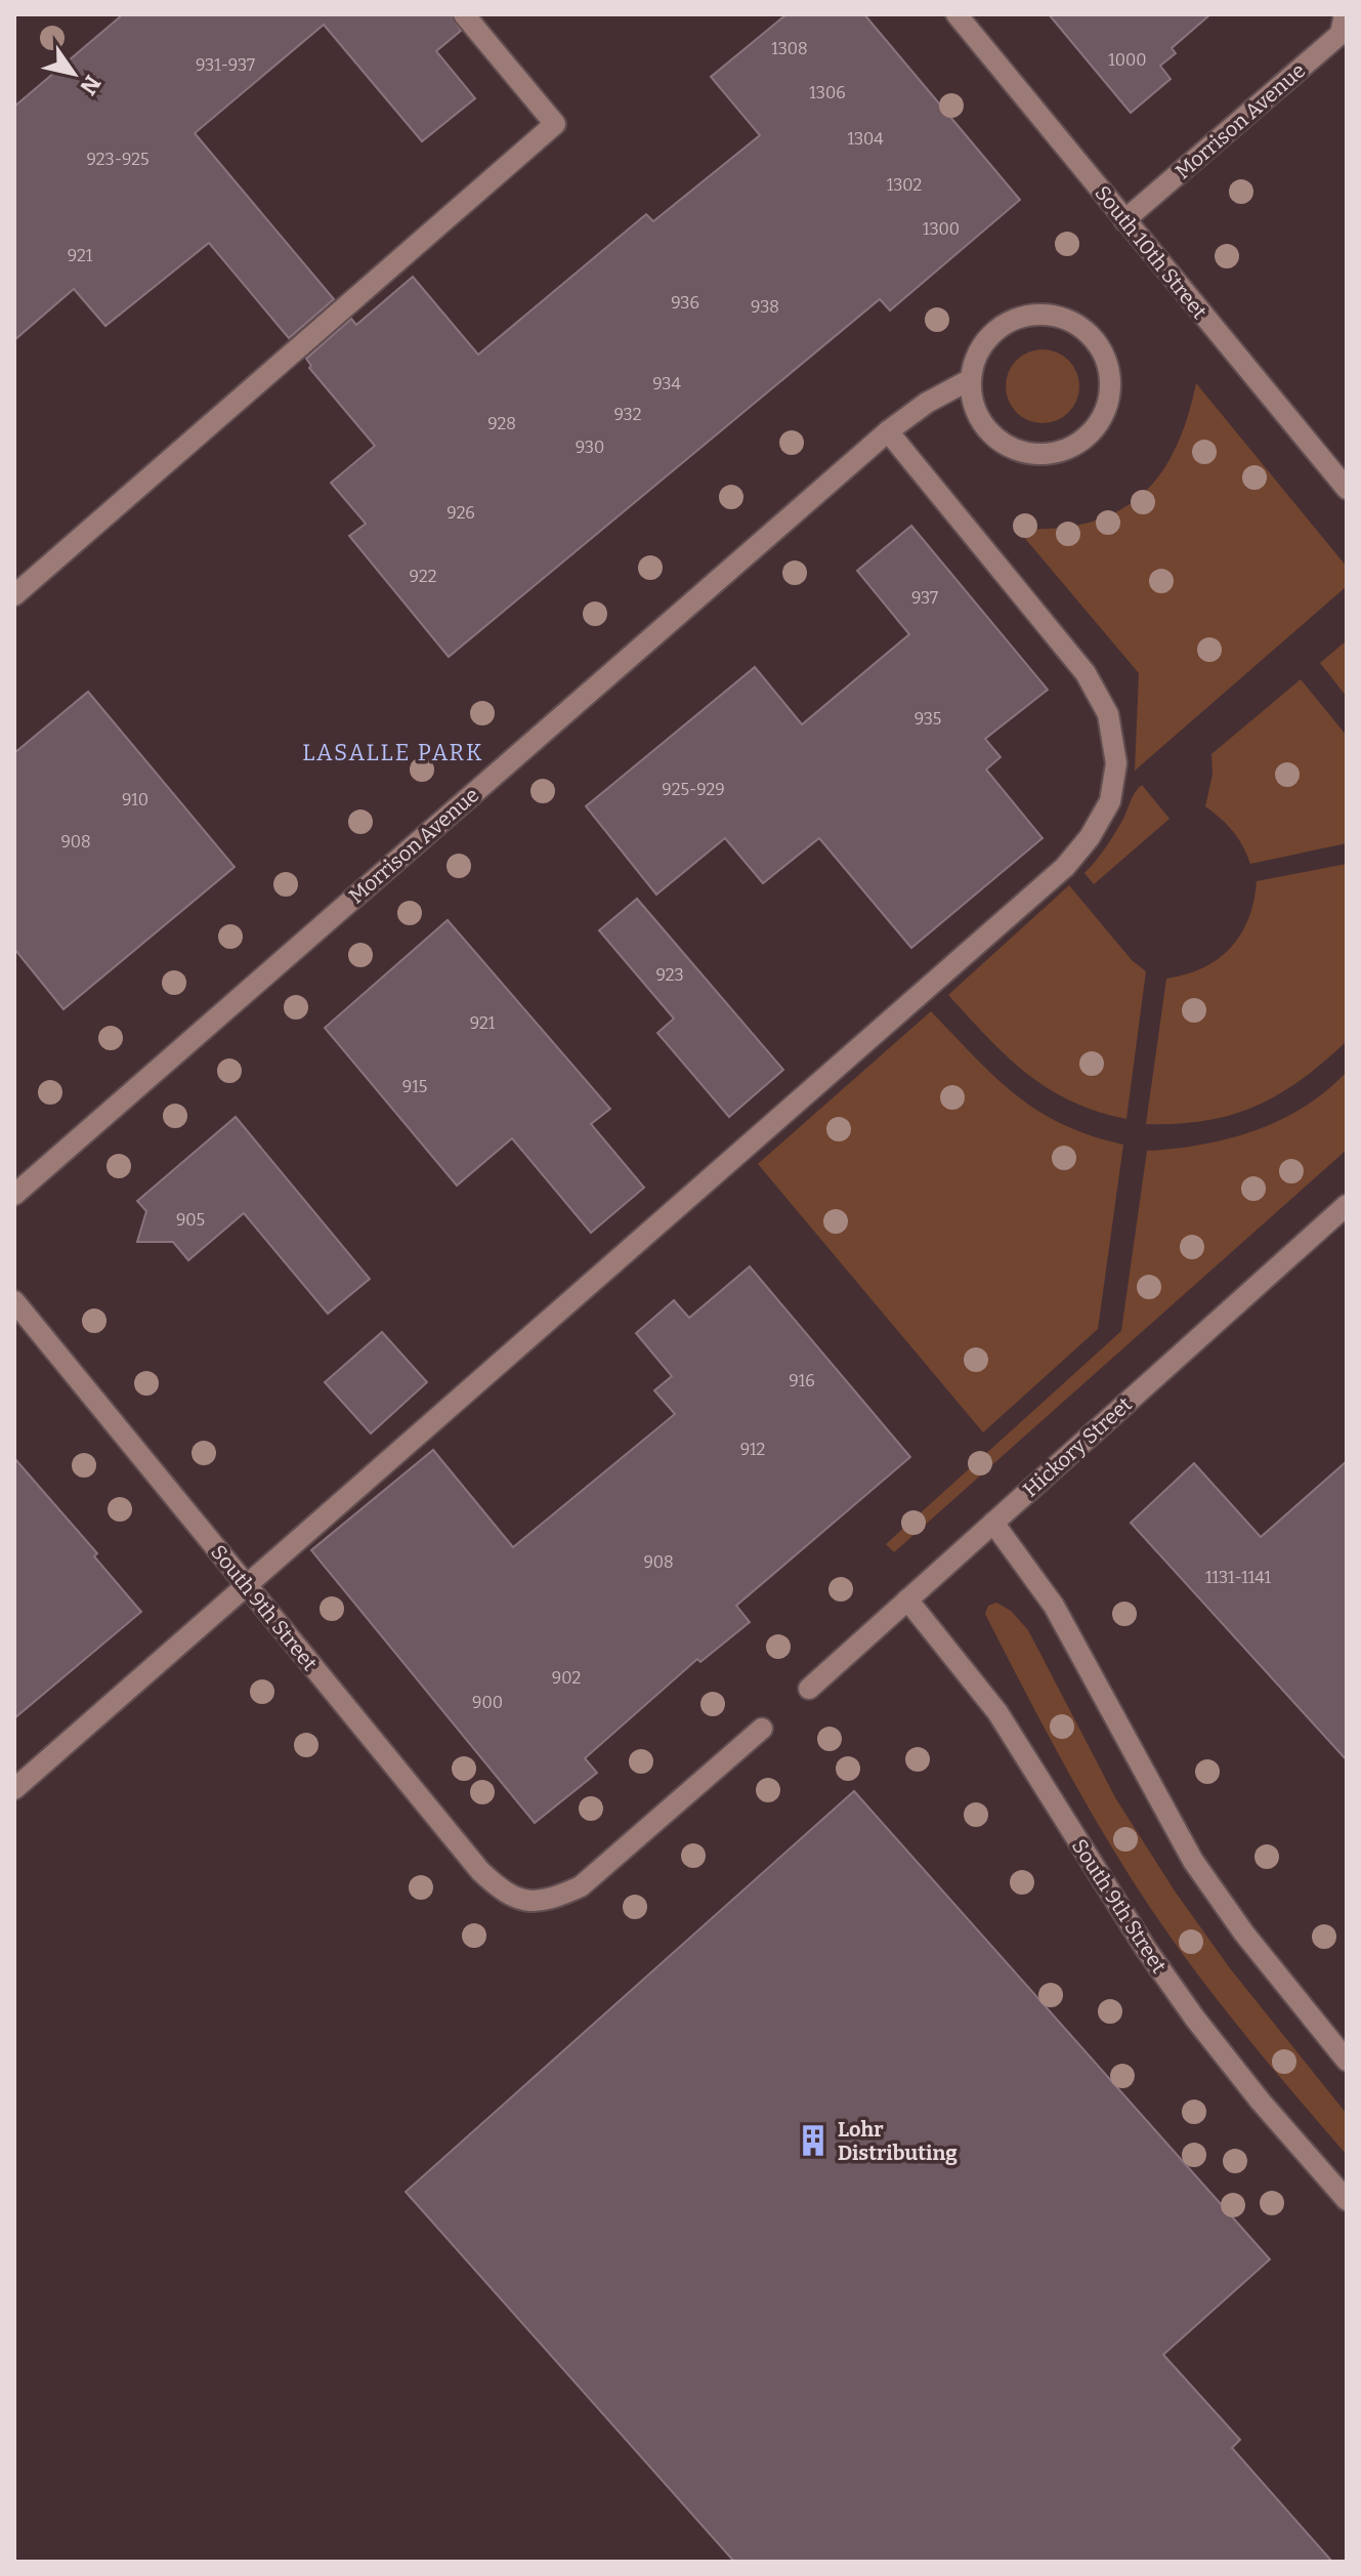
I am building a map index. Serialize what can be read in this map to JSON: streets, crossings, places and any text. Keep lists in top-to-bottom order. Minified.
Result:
{"streets":{"street":["Morrison Avenue","South 10th Street","Hickory Street","South 9th Street"]},"crossings":[["Morrison Avenue","South 10th Street"],["Hickory Street","South 9th Street"]],"districts":["LASALLE PARK"],"places":{"building":["Lohr Distributing"]},"house_numbers":["1308","1000","931-937","1306","1304","923-925","1302","1300","921","936","938","934","932","928","930","926","922","937","935","925-929","910","908","923","921","915","905","916","912","908","1131-1141","902","900"],"north":"bottom right"}
